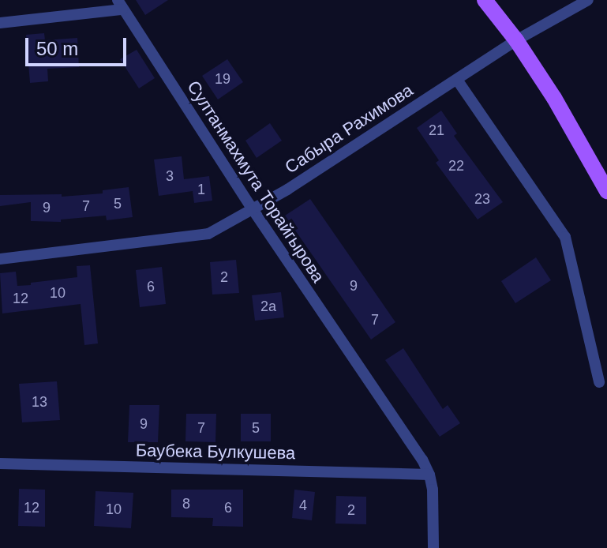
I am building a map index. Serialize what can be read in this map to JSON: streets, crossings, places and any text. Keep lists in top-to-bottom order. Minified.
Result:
{"streets":{"street":["Сабыра Рахимова","Султанмахмута Торайгырова","Баубека Булкушева"]},"crossings":[["Сабыра Рахимова","Султанмахмута Торайгырова"],["Султанмахмута Торайгырова","Баубека Булкушева"]],"house_numbers":["19","21","22","3","1","23","5","7","9","2","9","6","10","12","2а","7","13","9","7","5","8","4","12","6","10","2"],"scale_bar":"50 m"}
